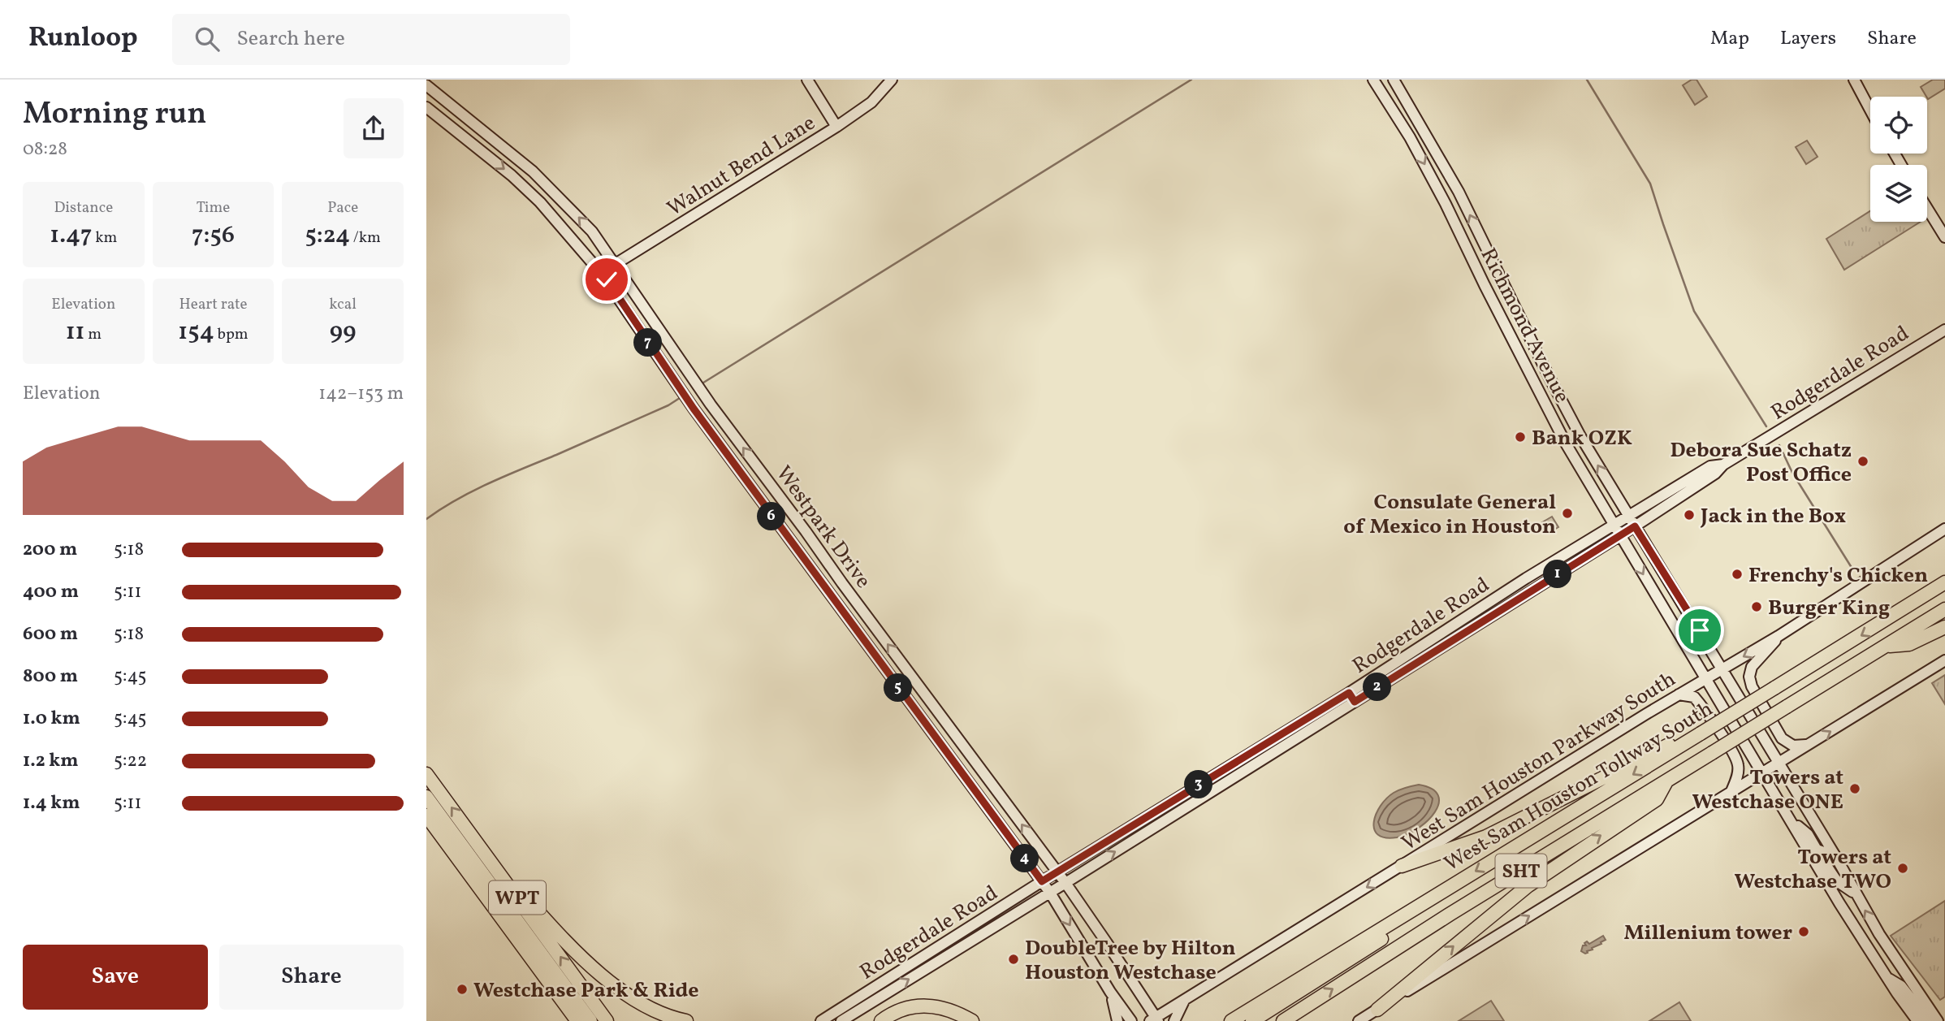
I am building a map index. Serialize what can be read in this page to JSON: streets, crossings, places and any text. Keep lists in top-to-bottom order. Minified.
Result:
{"streets":{"highway":["West Sam Houston Tollway South","SHT","WPT"],"main road":["Walnut Bend Lane","Richmond Avenue","Rodgerdale Road","Westpark Drive","West Sam Houston Parkway South"]},"crossings":[["Walnut Bend Lane","Westpark Drive"],["Richmond Avenue","Rodgerdale Road"],["Richmond Avenue","West Sam Houston Parkway South"],["Rodgerdale Road","Westpark Drive"],["Westpark Drive","West Sam Houston Parkway South"]],"places":["Bank OZK","Debora Sue Schatz Post Office","Consulate General of Mexico in Houston","Jack in the Box","Frenchy's Chicken","Burger King","Towers at Westchase ONE","Towers at Westchase TWO","Millenium tower","DoubleTree by Hilton Houston Westchase","Westchase Park & Ride"],"page":{"header":"Runloop","search":"Search here","nav":["Map","Layers","Share"],"heading":["Morning run","08:28"],"stats":[["Distance","1.47 km"],["Time","7:56"],["Pace","5:24 /km"],["Elevation","11 m"],["Heart rate","154 bpm"],["kcal","99"]],"pins":["7","6","1","2","5","3","4"],"chart":["Elevation","142–153 m"],"list":[{"name":"200 m","note":"5:18"},{"name":"400 m","note":"5:11"},{"name":"600 m","note":"5:18"},{"name":"800 m","note":"5:45"},{"name":"1.0 km","note":"5:45"},{"name":"1.2 km","note":"5:22"},{"name":"1.4 km","note":"5:11"}],"buttons":["Save","Share"]}}
